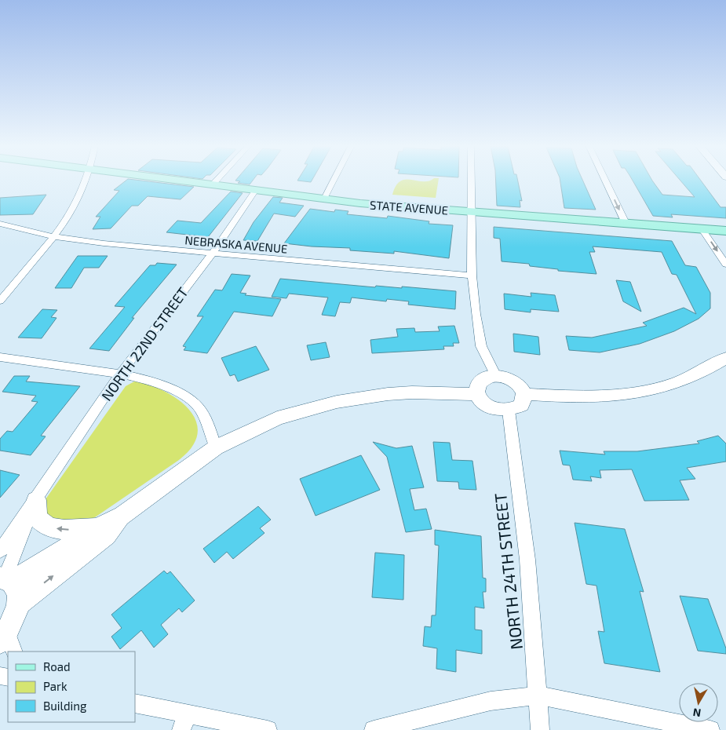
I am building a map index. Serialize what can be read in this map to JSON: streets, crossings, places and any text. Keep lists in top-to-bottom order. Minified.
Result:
{"streets":{"main road":["STATE AVENUE"],"street":["NEBRASKA AVENUE","NORTH 22ND STREET","NORTH 24TH STREET"]},"crossings":[["STATE AVENUE","NORTH 22ND STREET"],["NEBRASKA AVENUE","NORTH 22ND STREET"]],"legend":["Road","Park","Building"],"north":"bottom"}
